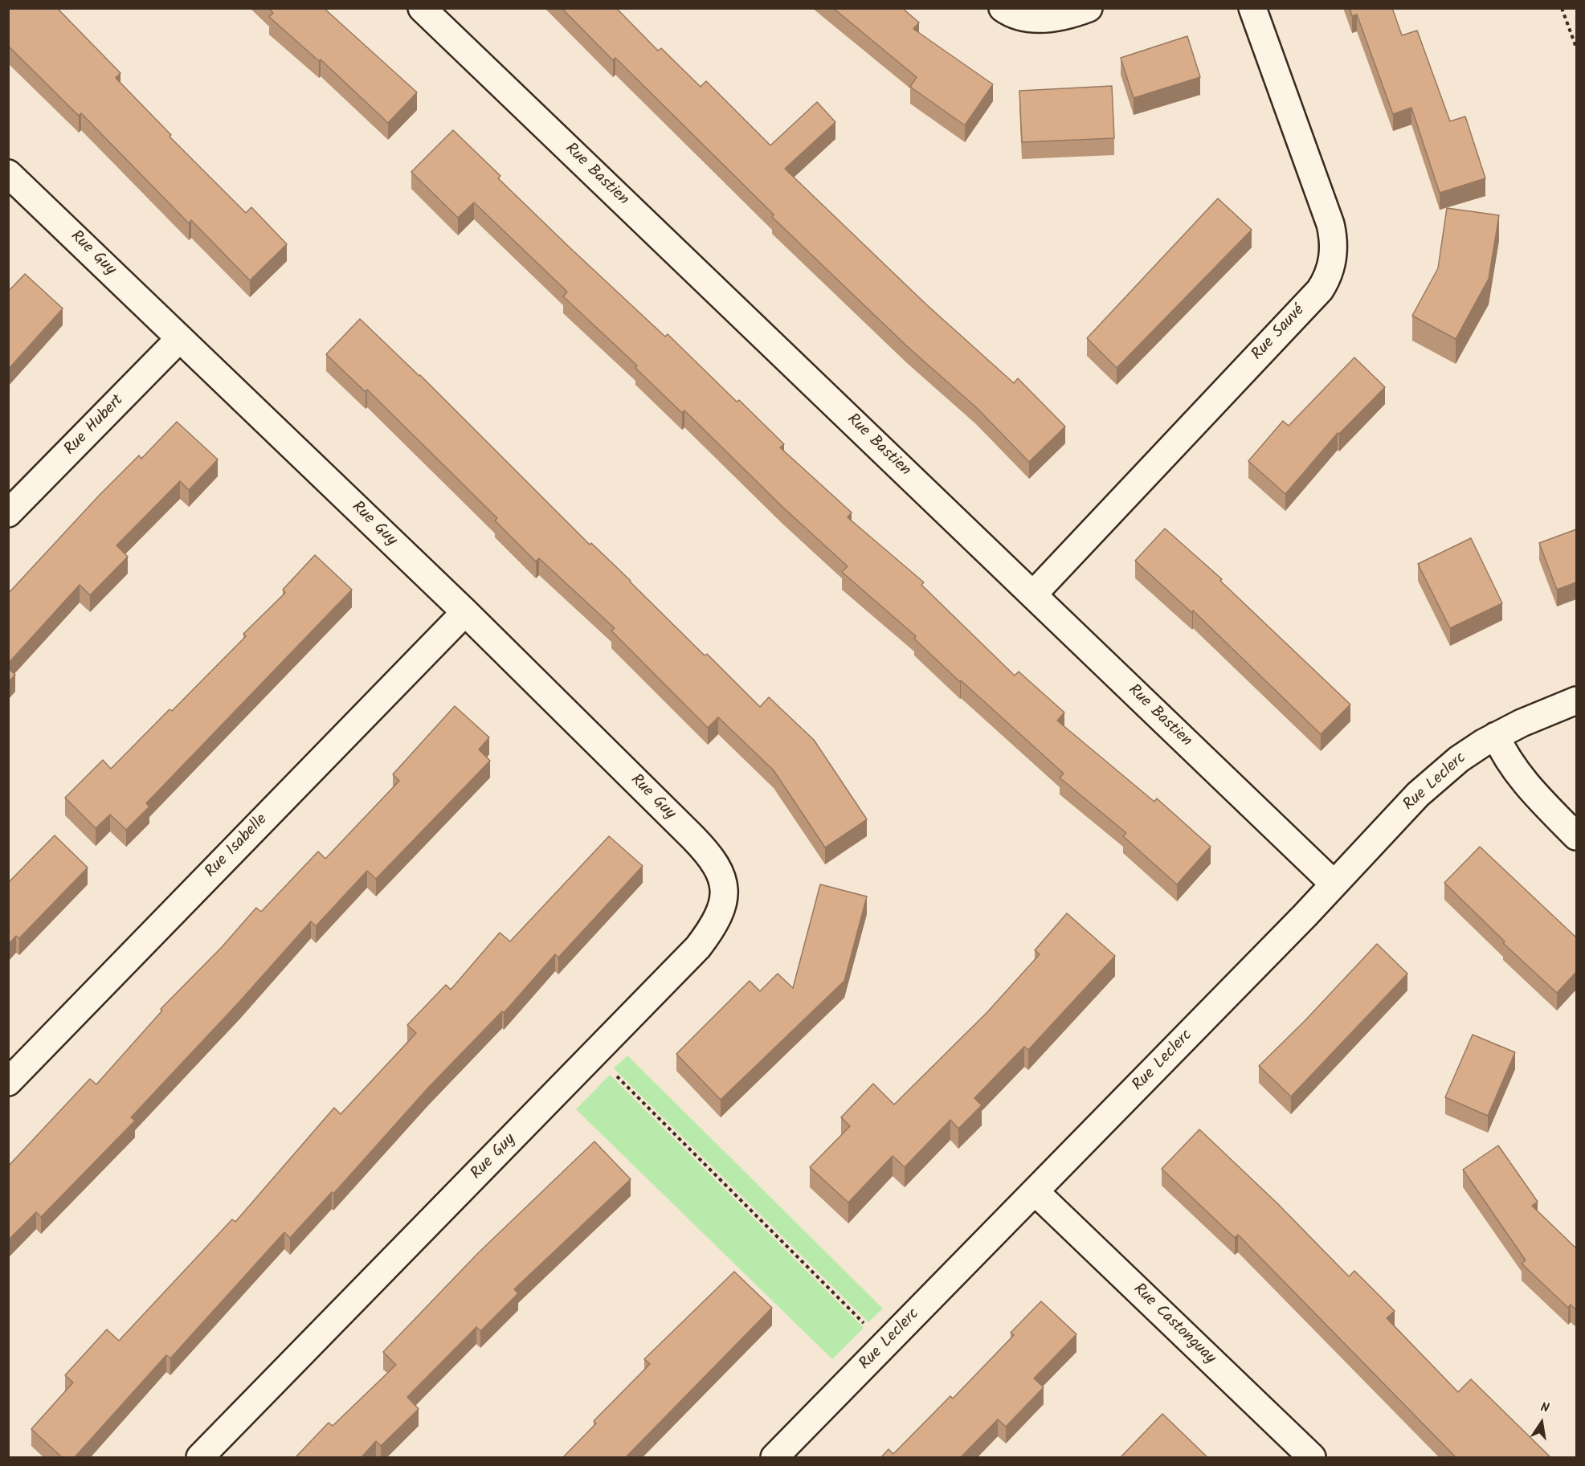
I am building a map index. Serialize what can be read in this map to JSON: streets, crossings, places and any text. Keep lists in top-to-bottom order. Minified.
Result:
{"streets":{"street":["Rue Bastien","Rue Guy","Rue Sauvé","Rue Hubert","Rue Leclerc","Rue Isabelle","Rue Castonguay"]},"crossings":[["Rue Bastien","Rue Sauvé"],["Rue Bastien","Rue Leclerc"],["Rue Guy","Rue Hubert"],["Rue Guy","Rue Isabelle"],["Rue Leclerc","Rue Castonguay"]],"north":"top"}
